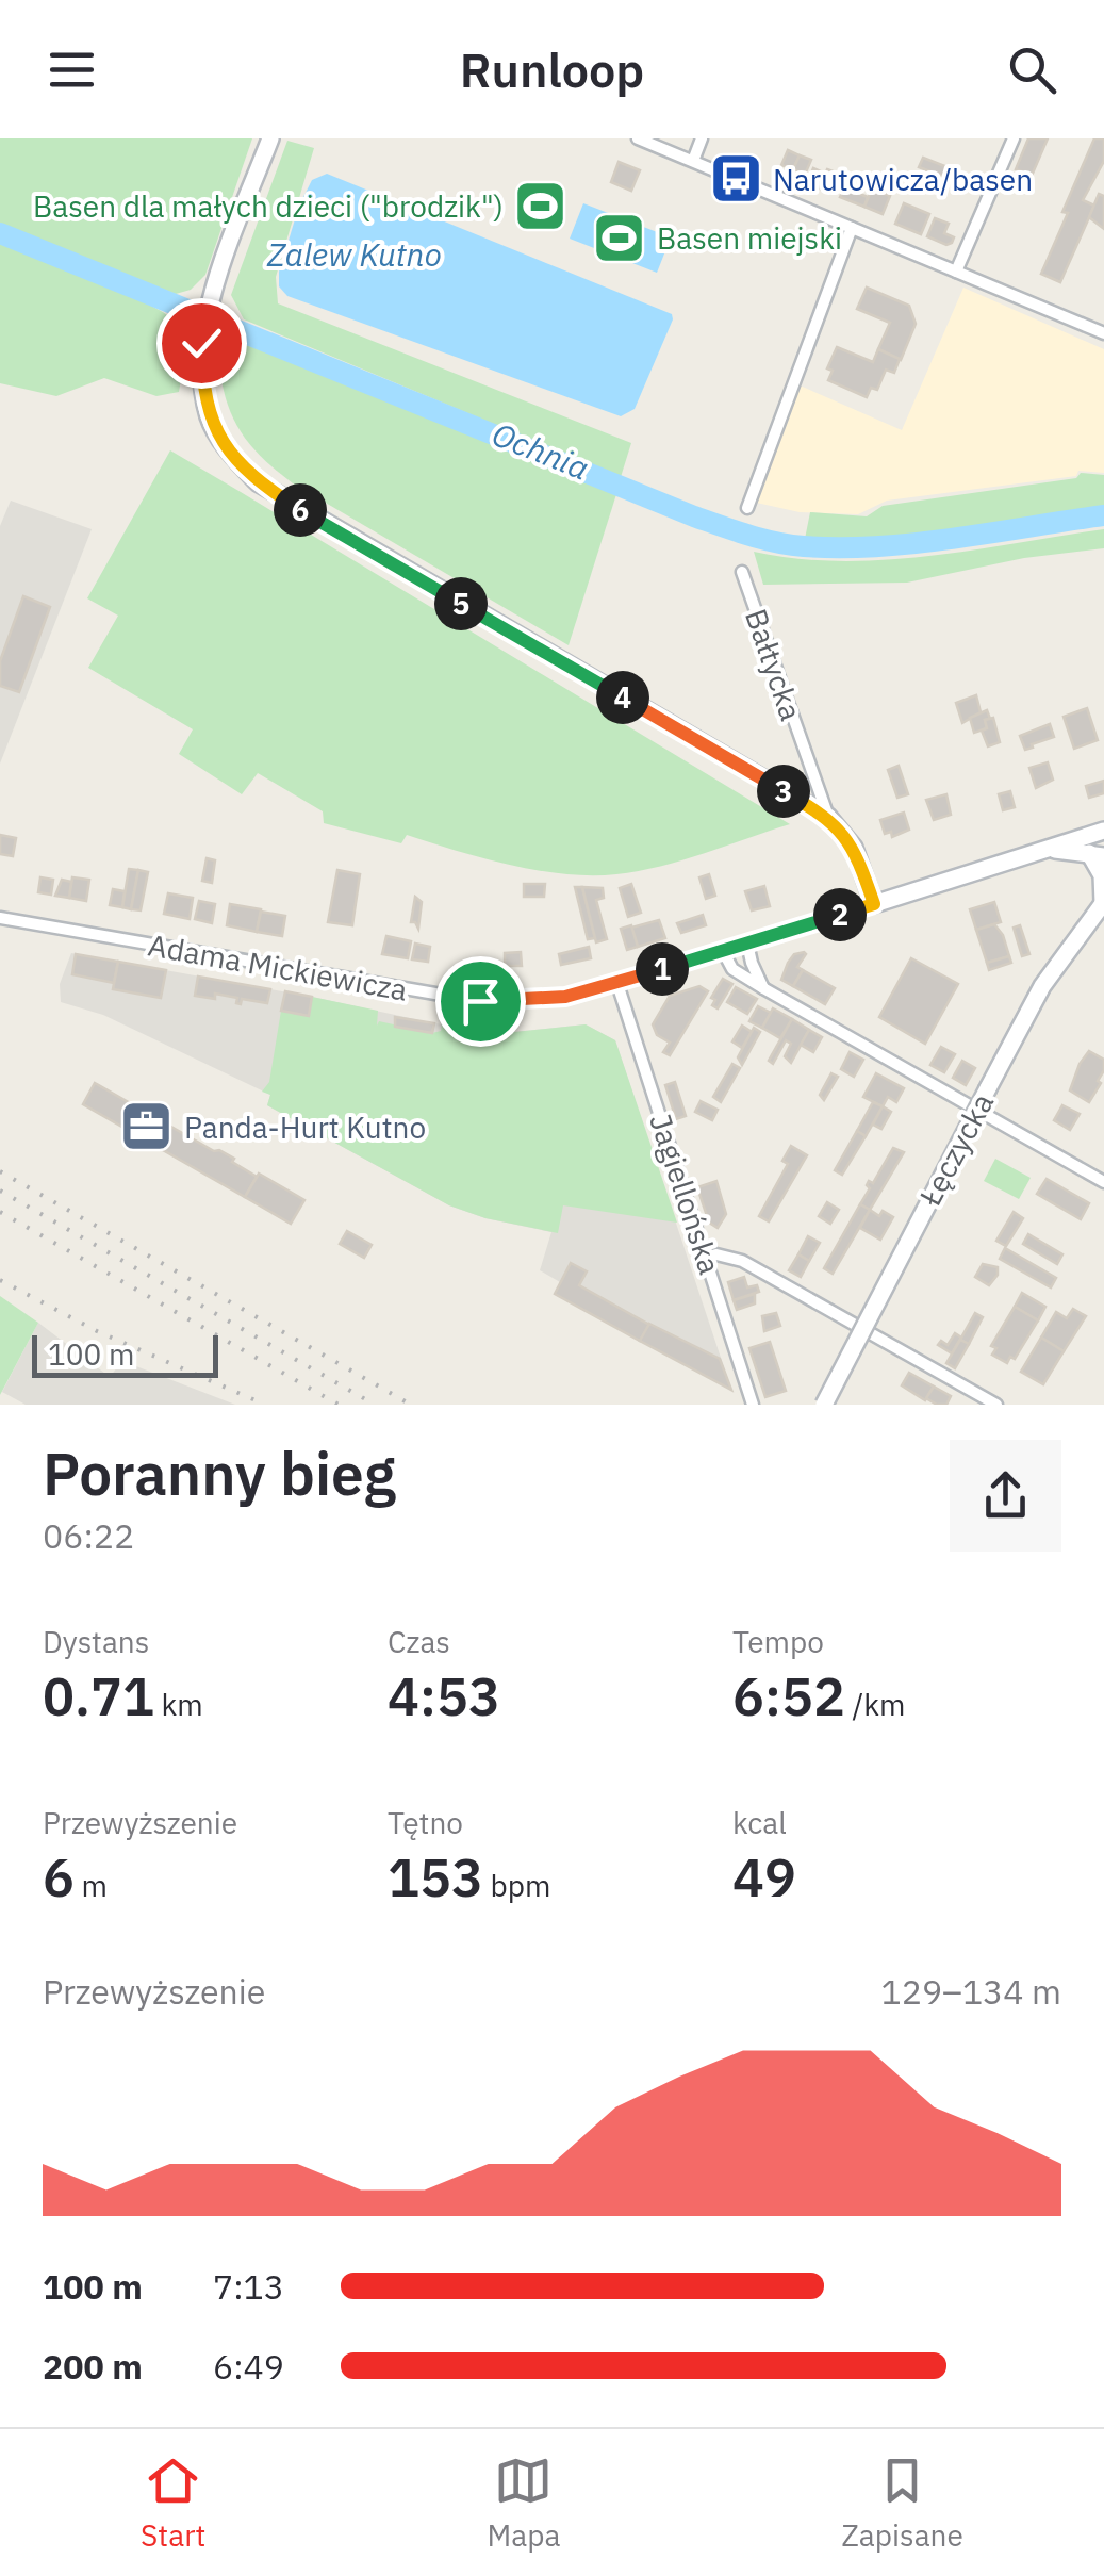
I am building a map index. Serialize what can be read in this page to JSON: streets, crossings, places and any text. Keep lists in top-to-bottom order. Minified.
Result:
{"streets":{"street":["Bałtycka","Adama Mickiewicza","Łęczycka","Jagiellońska"]},"crossings":[["Adama Mickiewicza","Łęczycka"],["Adama Mickiewicza","Jagiellońska"]],"water":["Zalew Kutno","Ochnia"],"places":{"bus stop":["Narutowicza/basen"],"sports":["Basen dla małych dzieci (\"brodzik\")","Basen miejski"],"office":["Panda-Hurt Kutno"]},"scale_bar":"100 m","page":{"header":"Runloop","pins":["6","5","4","3","2","1"],"scale":"100 m","heading":["Poranny bieg","06:22"],"stats":[["Dystans","0.71 km"],["Czas","4:53"],["Tempo","6:52 /km"],["Przewyższenie","6 m"],["Tętno","153 bpm"],["kcal","49"]],"chart":["Przewyższenie","129–134 m"],"list":[{"name":"100 m","note":"7:13"},{"name":"200 m","note":"6:49"}],"tabs":["Start","Mapa","Zapisane"]}}
